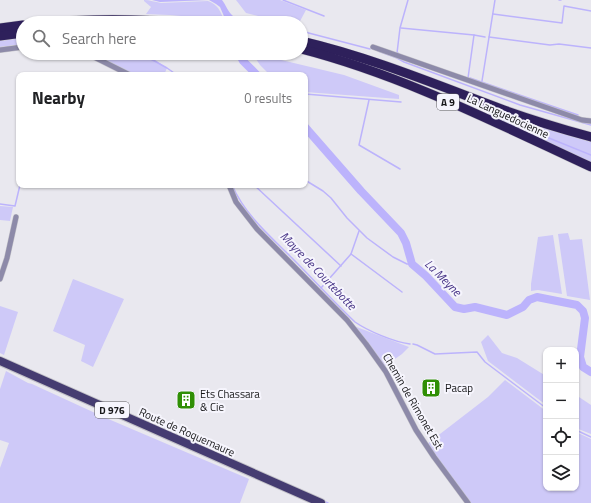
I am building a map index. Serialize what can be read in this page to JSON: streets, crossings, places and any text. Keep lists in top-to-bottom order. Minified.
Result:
{"streets":{"highway":["A 9","La Languedocienne"],"main road":["D 976","Route de Roquemaure"],"street":["Chemin de Rimonet Est"]},"water":["Mayre de Courtebotte","La Meyne"],"places":{"building":["Pacap","Ets Chassara & Cie"]},"page":{"search":"Search here","heading":["Nearby","0 results"],"map_buttons":["+","−"]}}
